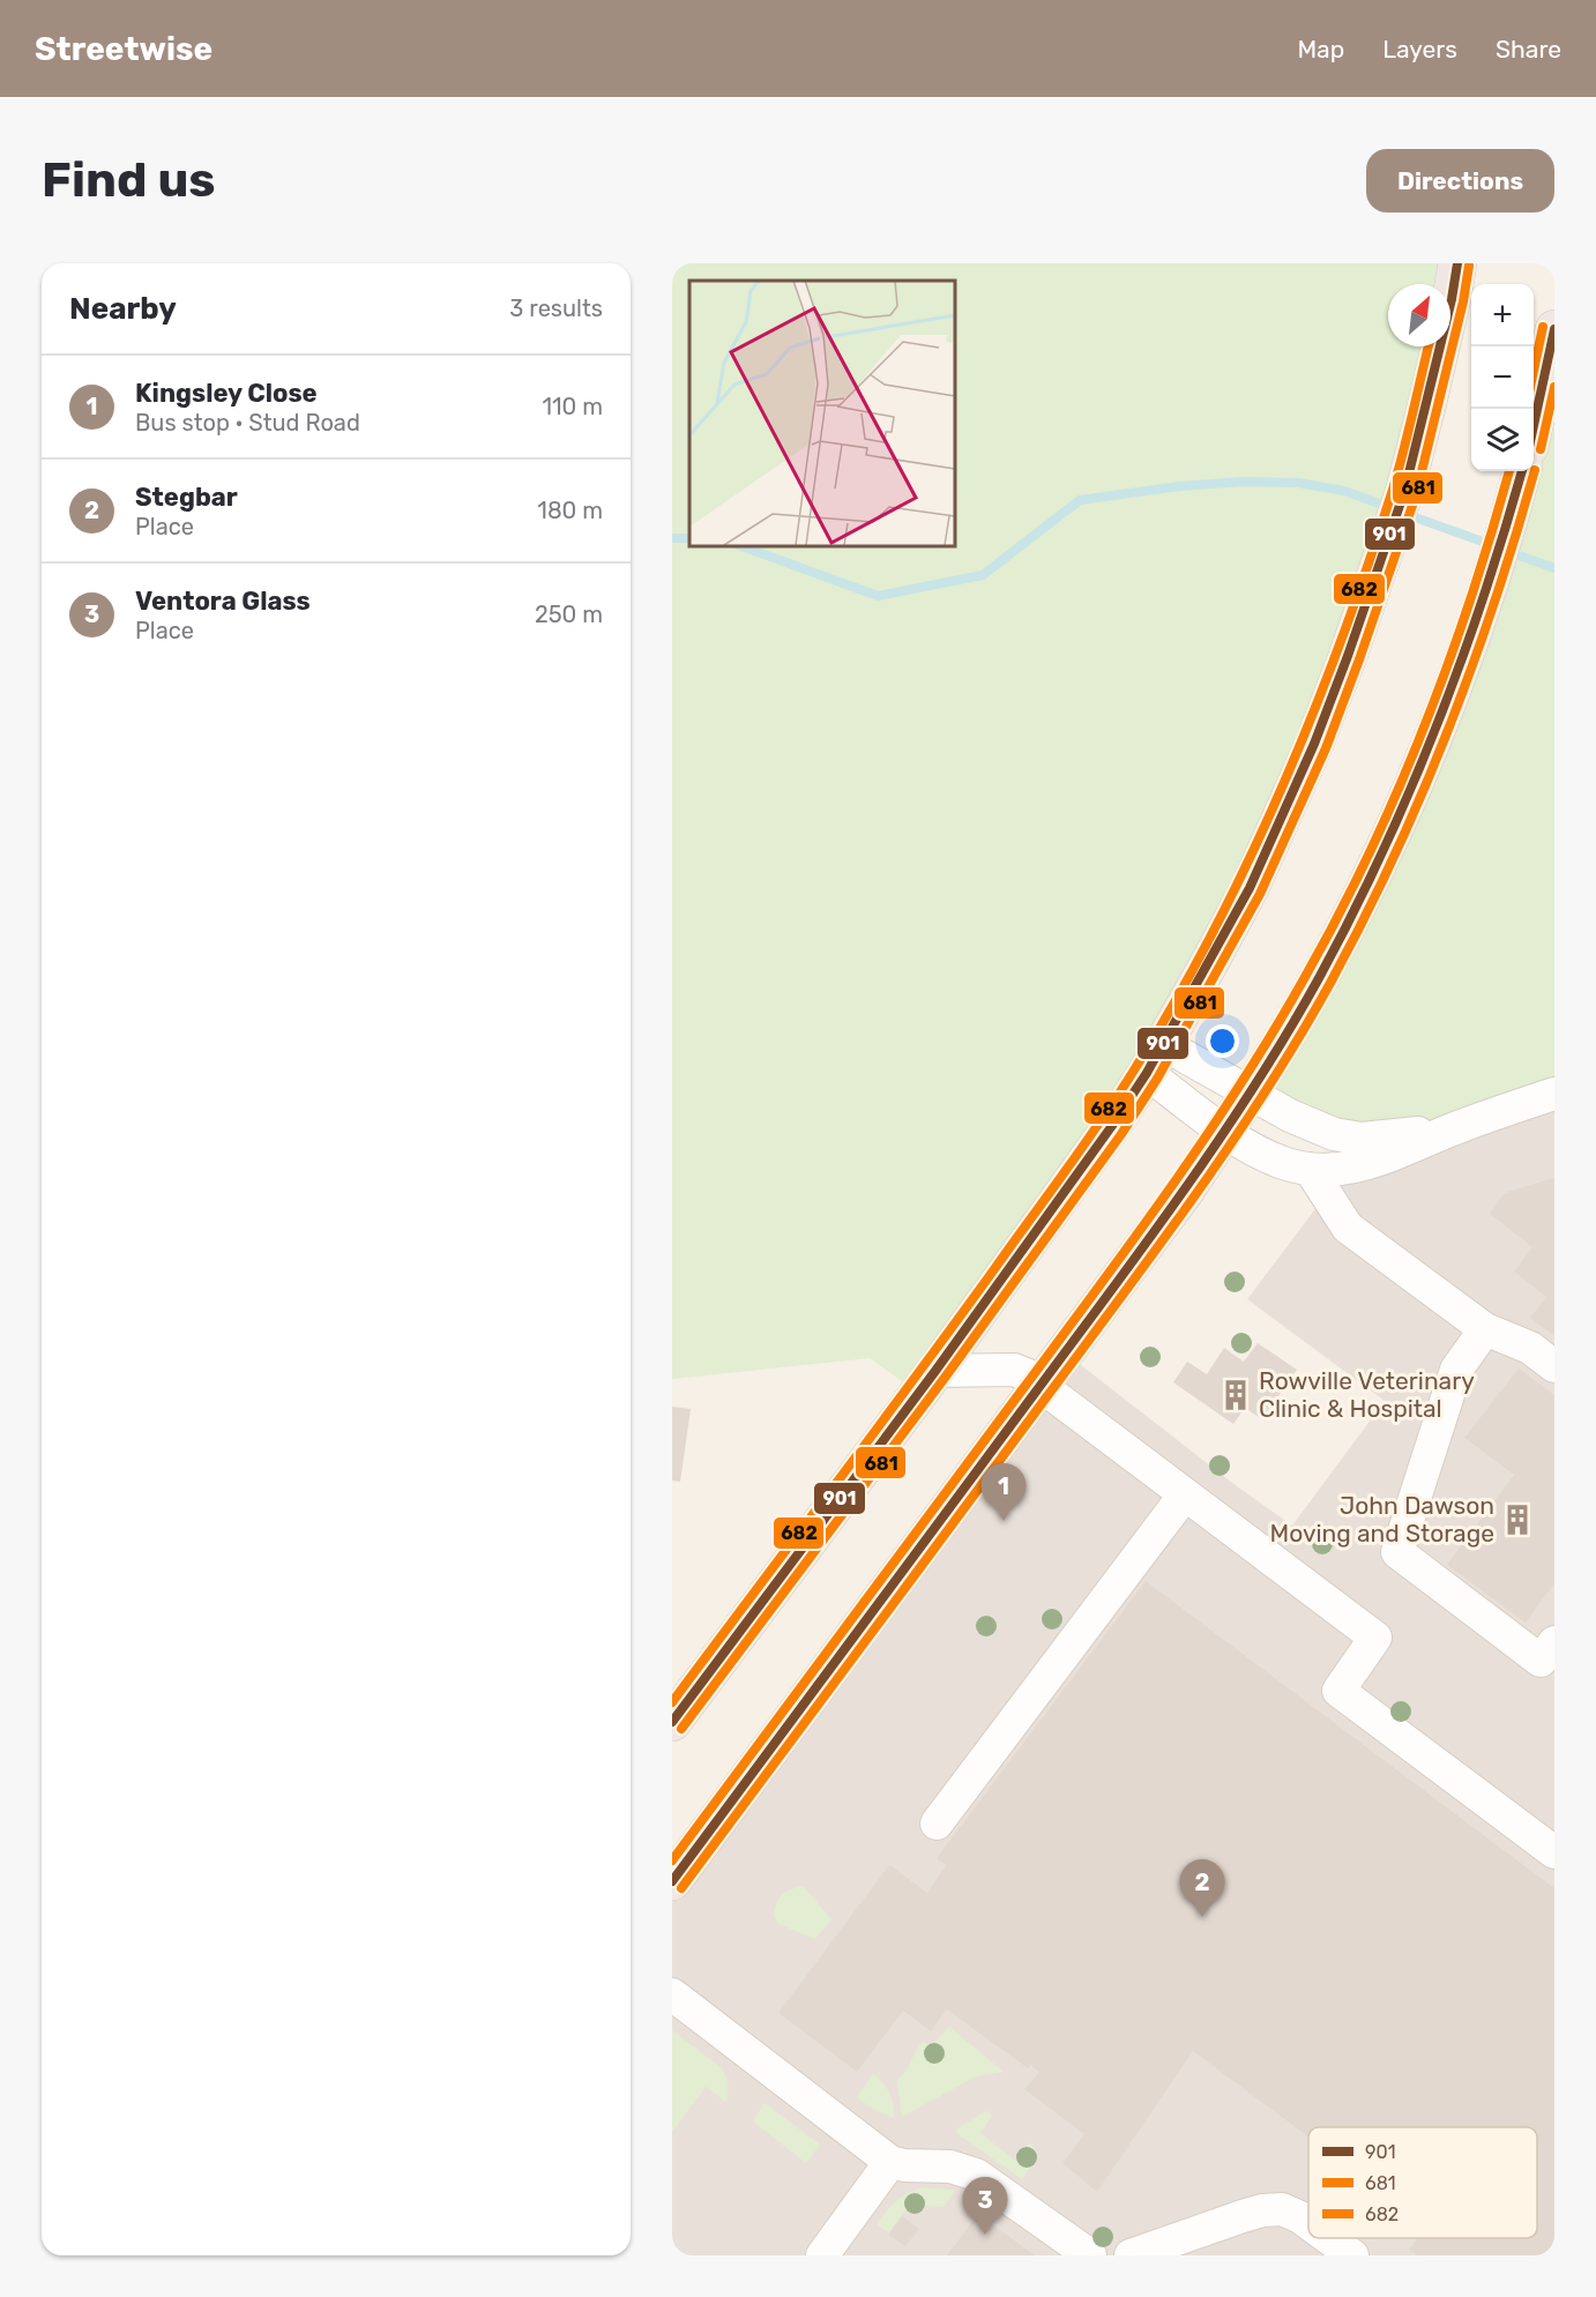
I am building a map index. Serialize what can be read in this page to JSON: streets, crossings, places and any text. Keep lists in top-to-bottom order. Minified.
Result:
{"places":{"building":["Rowville Veterinary Clinic & Hospital","John Dawson Moving and Storage"]},"lines":["transit line 901","transit line 681","transit line 682"],"legend":["901","681","682"],"north":"top right","page":{"header":"Streetwise","nav":["Map","Layers","Share"],"buttons":"Directions","title":"Find us","heading":["Nearby","3 results"],"map_buttons":["+","−"],"list":[{"mark":"1","name":"Kingsley Close","note":"Bus stop · Stud Road","value":"110 m"},{"mark":"2","name":"Stegbar","note":"Place","value":"180 m"},{"mark":"3","name":"Ventora Glass","note":"Place","value":"250 m"}],"pins":["1","2","3"]}}
